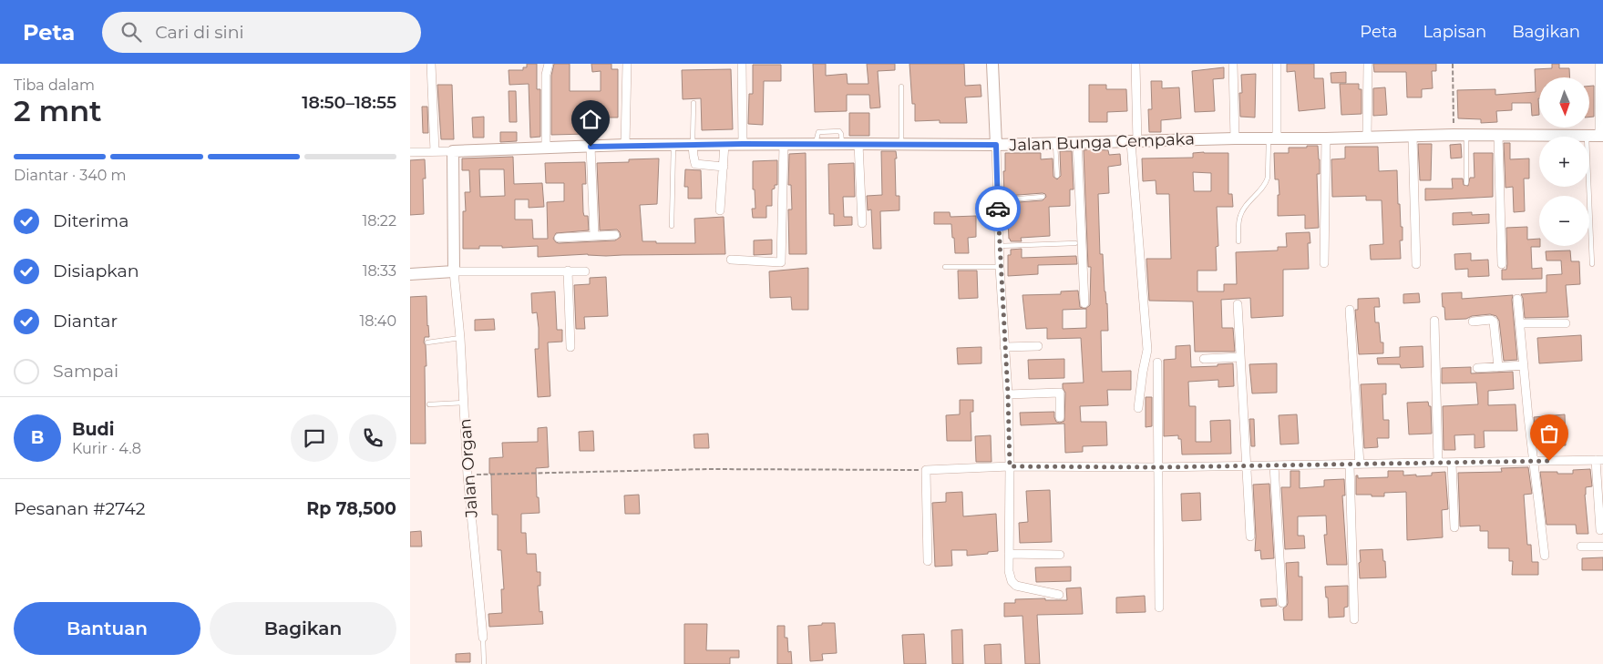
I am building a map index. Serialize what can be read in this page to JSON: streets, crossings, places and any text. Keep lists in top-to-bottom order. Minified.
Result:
{"streets":{"street":["Jalan Bunga Cempaka","Jalan Organ"]},"north":"bottom","page":{"header":"Peta","search":"Cari di sini","nav":["Peta","Lapisan","Bagikan"],"heading":["2 mnt","Tiba dalam","18:50–18:55"],"panel":["Budi","Kurir · 4.8","Pesanan #2742","Rp 78,500"],"map_buttons":["+","−"],"bar":"Diantar · 340 m","list":[["Diterima","18:22"],["Disiapkan","18:33"],["Diantar","18:40"],"Sampai"],"round":"B","buttons":["Bantuan","Bagikan"]}}
